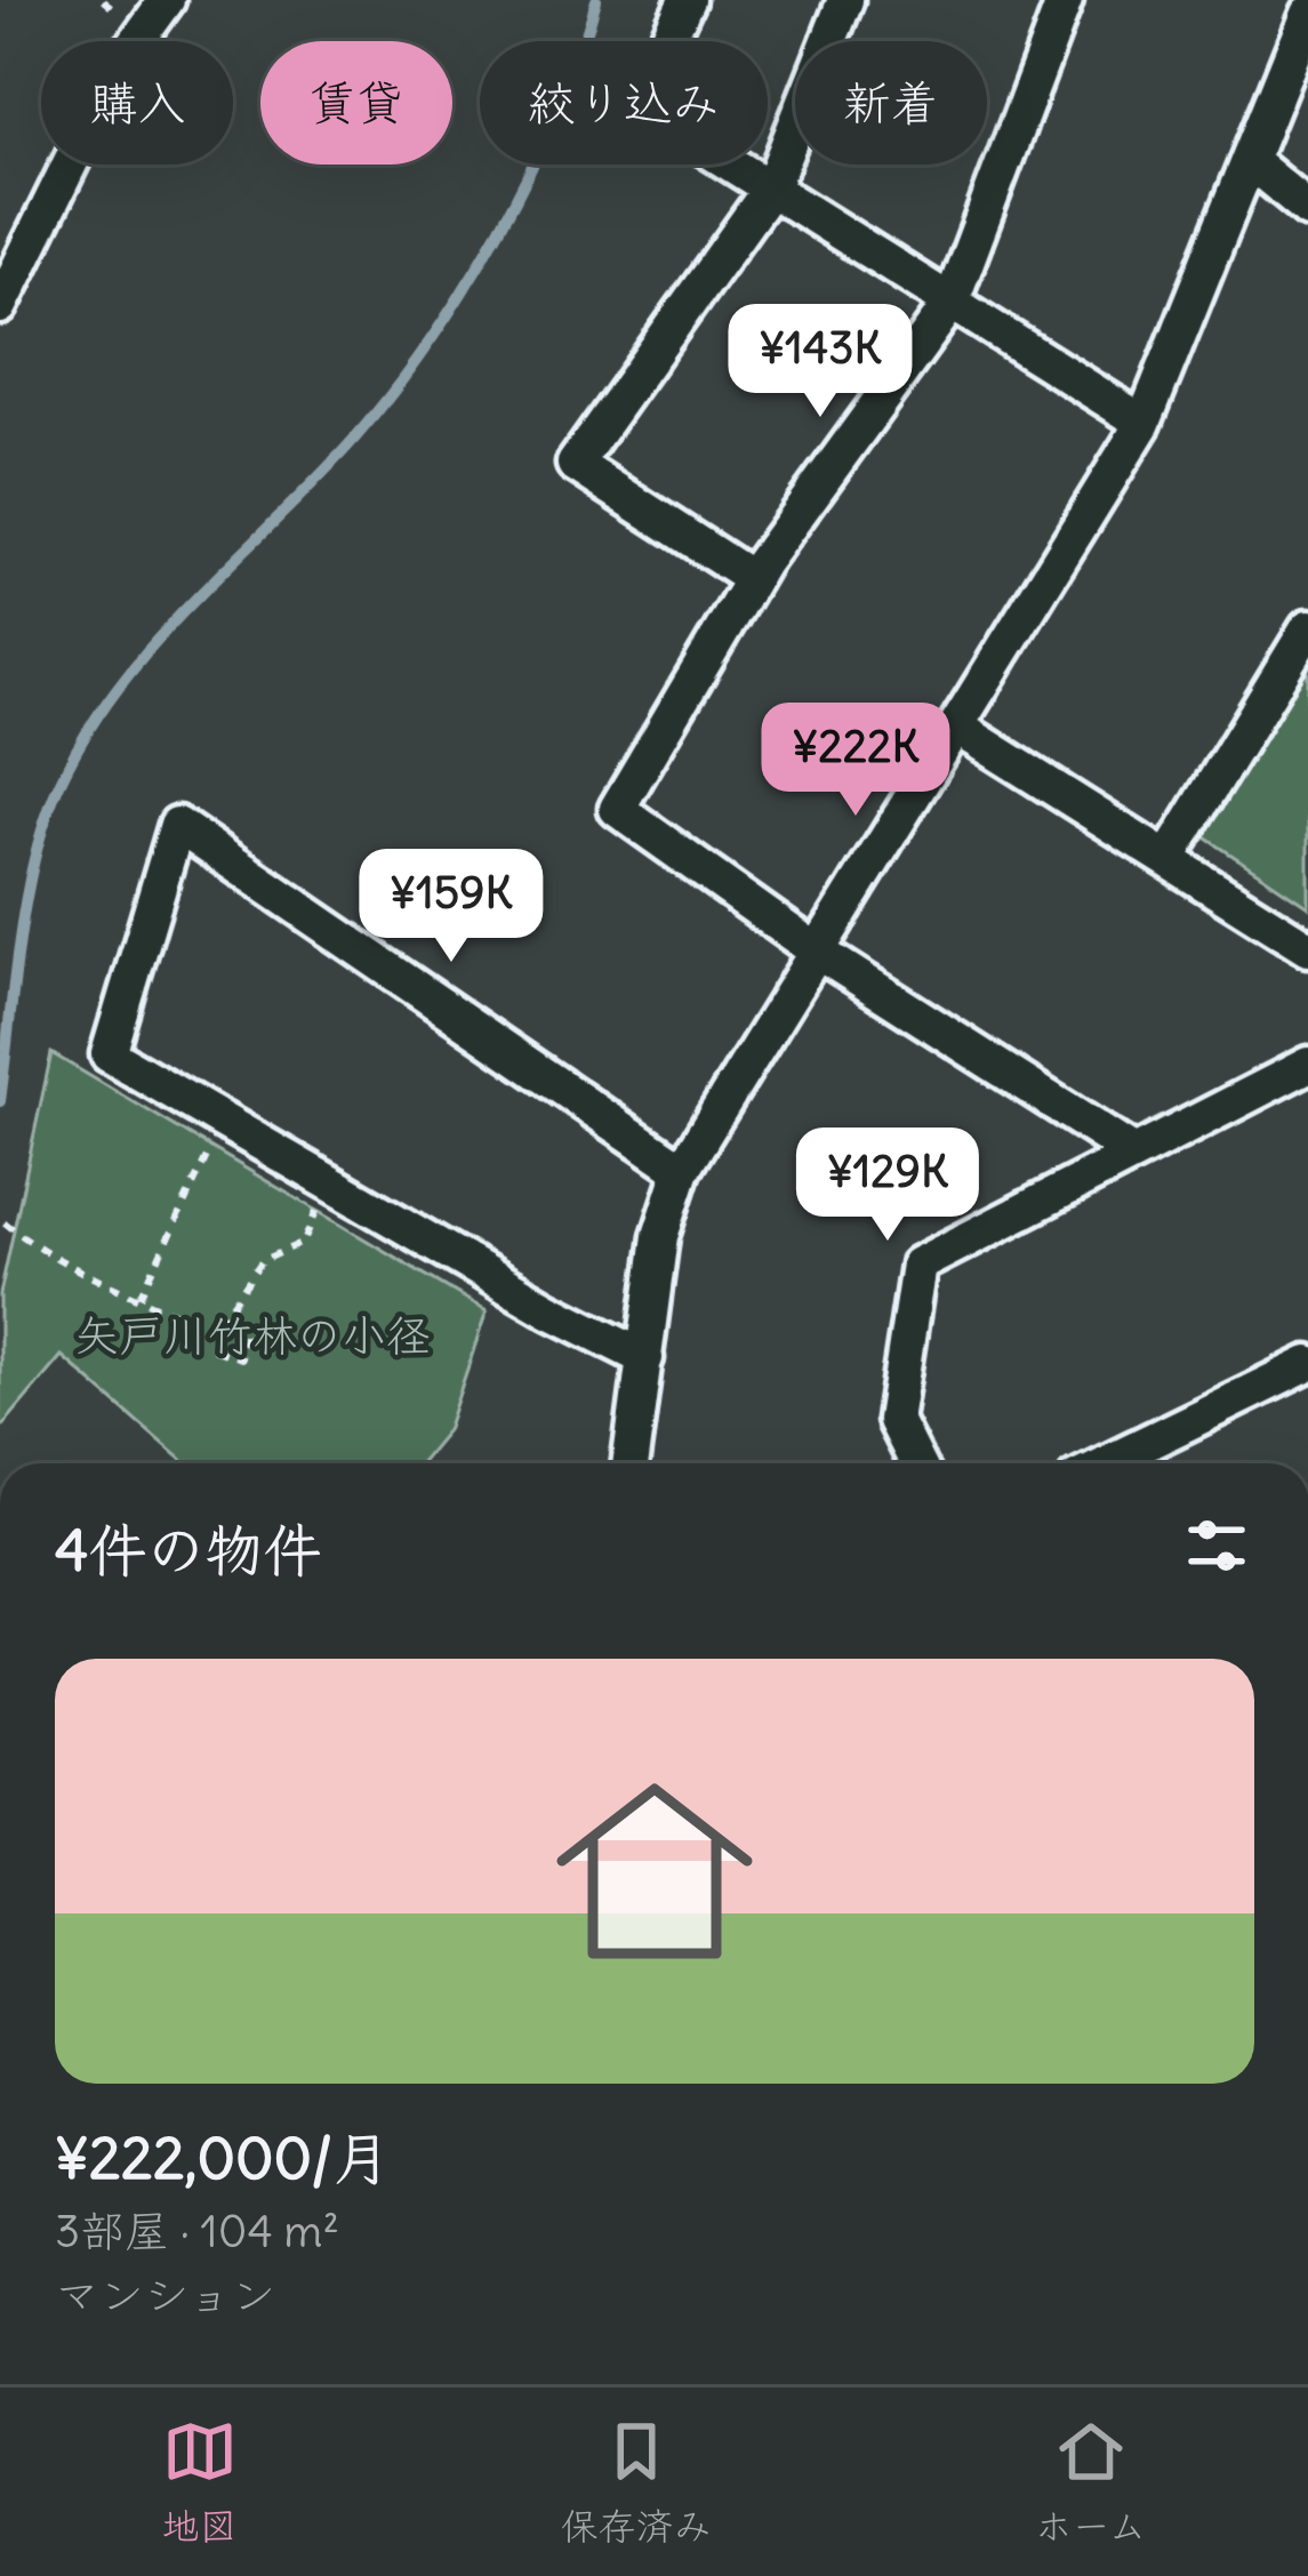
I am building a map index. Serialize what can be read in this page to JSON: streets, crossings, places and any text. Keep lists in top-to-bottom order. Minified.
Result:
{"parks":["矢戸川竹林の小径"],"page":{"chip":["購入","賃貸","絞り込み","新着"],"price":["¥143K","¥222K","¥159K","¥129K"],"heading":"4件の物件","list":[{"name":"¥222,000/月","note":"3部屋 · 104 m² · マンション"}],"tabs":["地図","保存済み","ホーム"]}}
